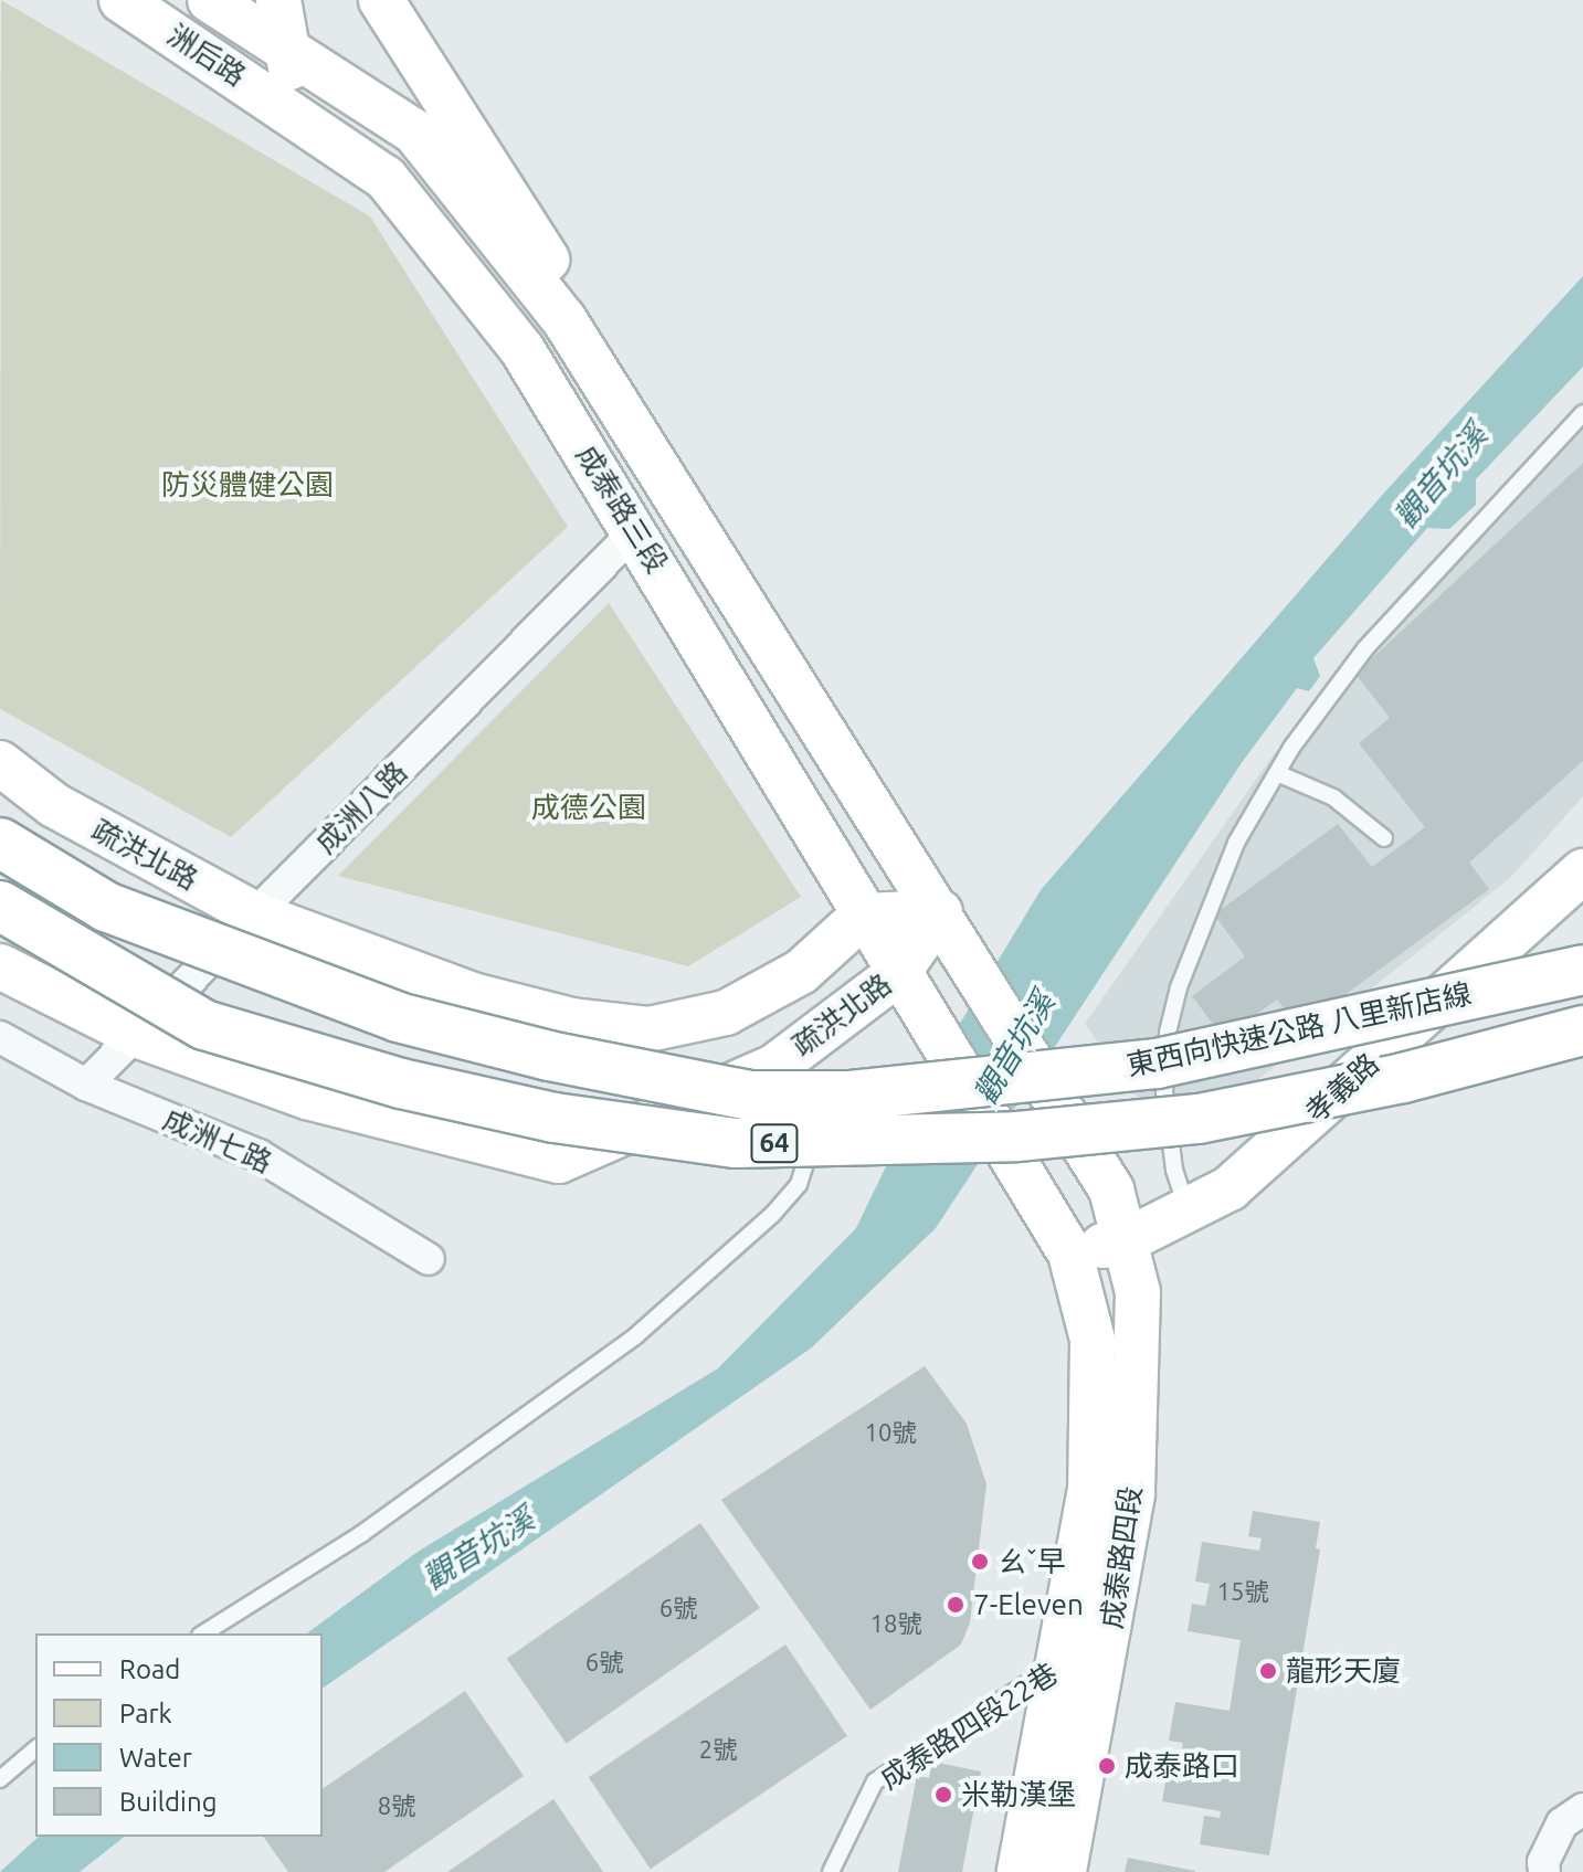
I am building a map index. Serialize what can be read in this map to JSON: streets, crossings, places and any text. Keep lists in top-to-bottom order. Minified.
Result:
{"streets":{"highway":["東西向快速公路 八里新店線","64"],"main road":["洲后路","成泰路三段","疏洪北路","孝義路","成泰路四段"],"street":["成洲八路","成洲七路"],"lane":["成泰路四段22巷"]},"crossings":[["洲后路","成泰路三段"],["成泰路三段","成洲八路"],["成泰路三段","疏洪北路"],["成泰路三段","孝義路"],["成泰路三段","成泰路四段"],["成洲八路","疏洪北路"],["成洲八路","成洲七路"],["孝義路","成泰路四段"],["成泰路四段","成泰路四段22巷"]],"water":["觀音坑溪"],"parks":["防災體健公園","成德公園"],"places":["ㄠˇ早","7-Eleven","龍形天廈","成泰路口","米勒漢堡"],"house_numbers":["10號","15號","6號","18號","6號","2號","8號"],"legend":["Road","Park","Water","Building"]}
